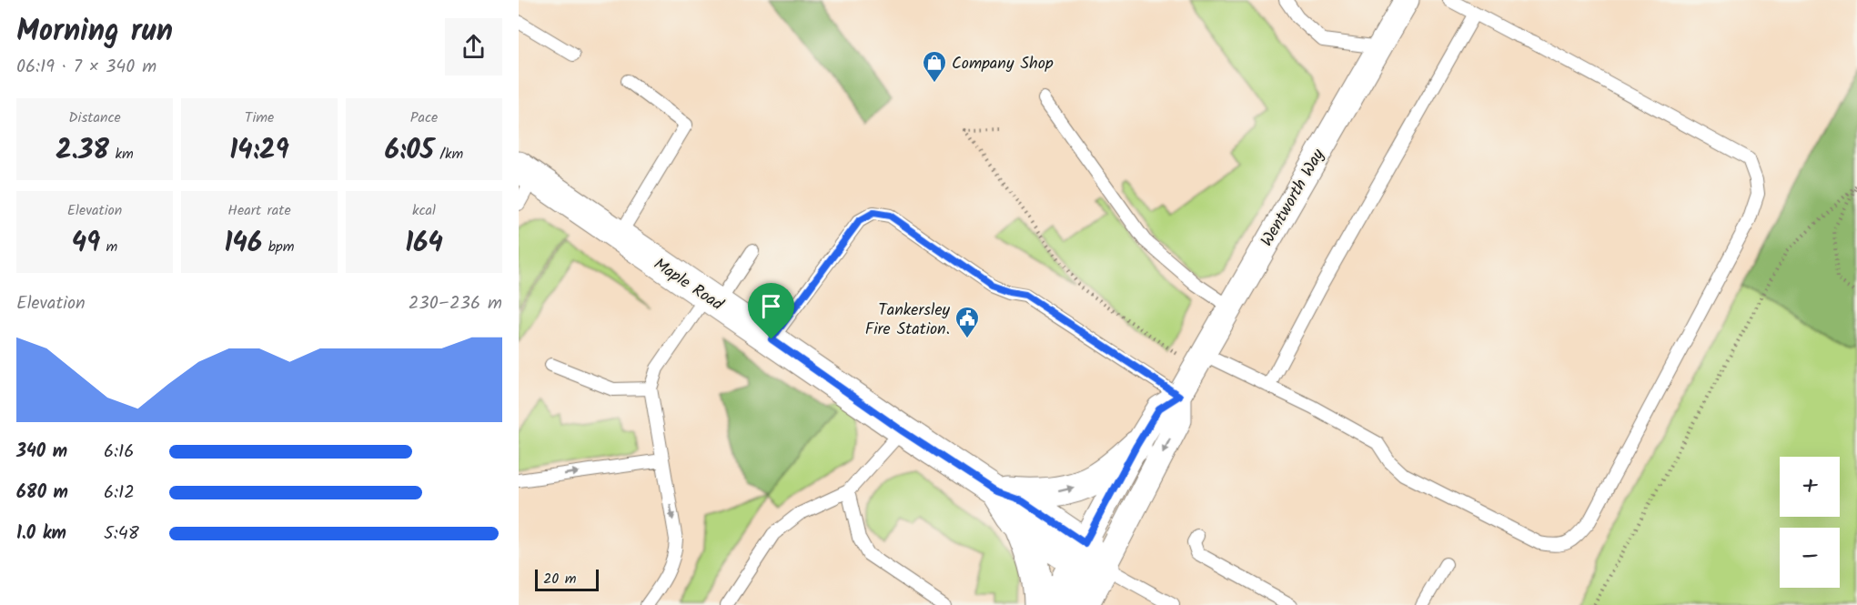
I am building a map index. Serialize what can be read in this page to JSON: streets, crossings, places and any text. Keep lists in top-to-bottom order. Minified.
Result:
{"streets":{"street":["Wentworth Way","Maple Road"]},"crossings":[["Wentworth Way","Maple Road"]],"places":{"shop":["Company Shop"],"public building":["Tankersley Fire Station."]},"scale_bar":"20 m","page":{"heading":["Morning run","06:19 · 7 × 340 m"],"stats":[["Distance","2.38 km"],["Time","14:29"],["Pace","6:05 /km"],["Elevation","49 m"],["Heart rate","146 bpm"],["kcal","164"]],"chart":["Elevation","230–236 m"],"list":[{"name":"340 m","note":"6:16"},{"name":"680 m","note":"6:12"},{"name":"1.0 km","note":"5:48"}],"map_buttons":["+","−"],"scale":"20 m"}}
